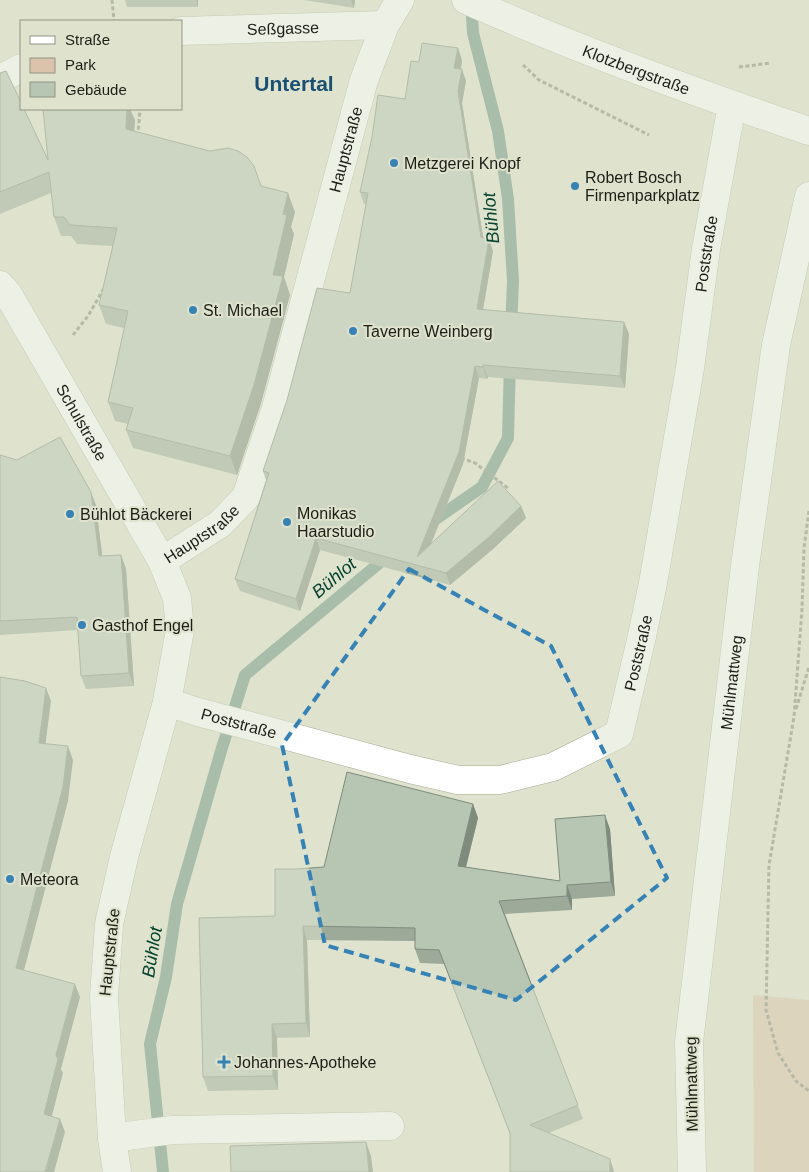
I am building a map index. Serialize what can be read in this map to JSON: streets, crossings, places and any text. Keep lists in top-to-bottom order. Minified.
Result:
{"streets":{"street":["Seßgasse","Klotzbergstraße","Hauptstraße","Poststraße","Schulstraße","Mühlmattweg"]},"crossings":[["Seßgasse","Hauptstraße"],["Klotzbergstraße","Poststraße"],["Hauptstraße","Poststraße"],["Hauptstraße","Schulstraße"]],"districts":["Untertal"],"water":["Bühlot"],"places":{"other":["Metzgerei Knopf","Robert Bosch Firmenparkplatz","St. Michael","Taverne Weinberg","Bühlot Bäckerei","Monikas Haarstudio","Gasthof Engel","Meteora"],"health":["Johannes-Apotheke"]},"legend":["Straße","Park","Gebäude"]}
